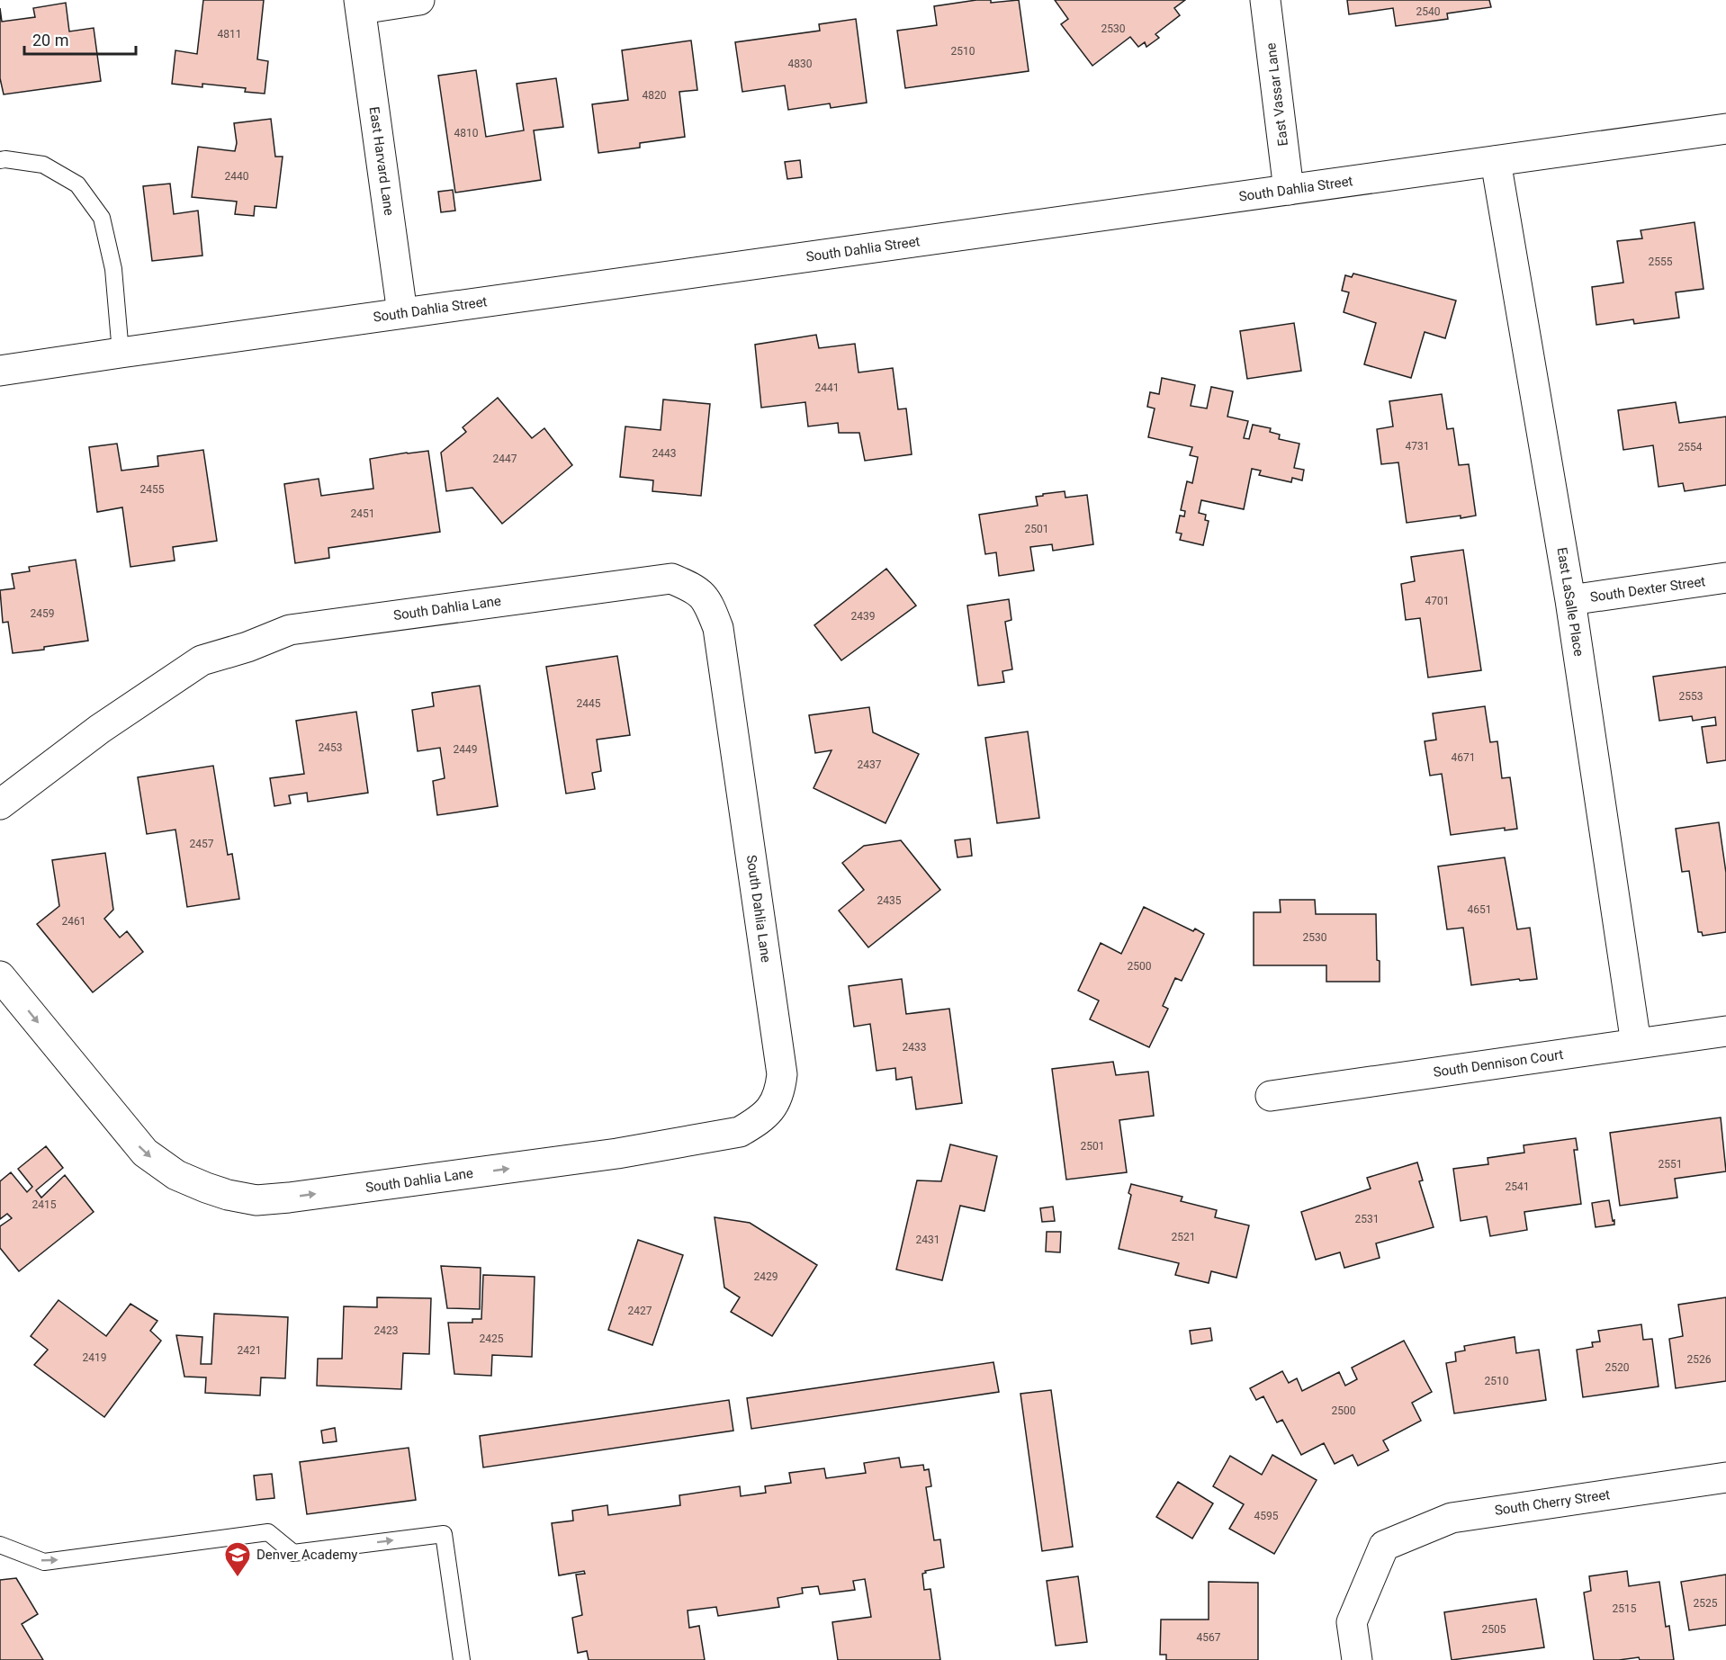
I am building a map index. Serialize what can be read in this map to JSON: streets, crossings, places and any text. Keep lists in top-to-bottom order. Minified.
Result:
{"streets":{"street":["East Vassar Lane","East Harvard Lane","South Dahlia Street","South Dexter Street","East LaSalle Place","South Dahlia Lane","South Dennison Court","South Cherry Street"]},"crossings":[["East Vassar Lane","South Dahlia Street"],["East Harvard Lane","South Dahlia Street"],["South Dahlia Street","East LaSalle Place"],["South Dexter Street","East LaSalle Place"],["East LaSalle Place","South Dennison Court"]],"places":{"school or university":["Denver Academy"]},"house_numbers":["2540","2530","4811","2510","4830","4820","4810","2440","2555","2441","4731","2554","2443","2447","2455","2451","2501","4701","2459","2439","2553","2445","2453","2449","4671","2437","2457","2435","4651","2461","2530","2500","2433","2501","2551","2541","2415","2531","2521","2431","2429","2427","2423","2425","2421","2419","2526","2520","2510","2500","4595","2525","2515","2505","4567"],"scale_bar":"20 m"}
